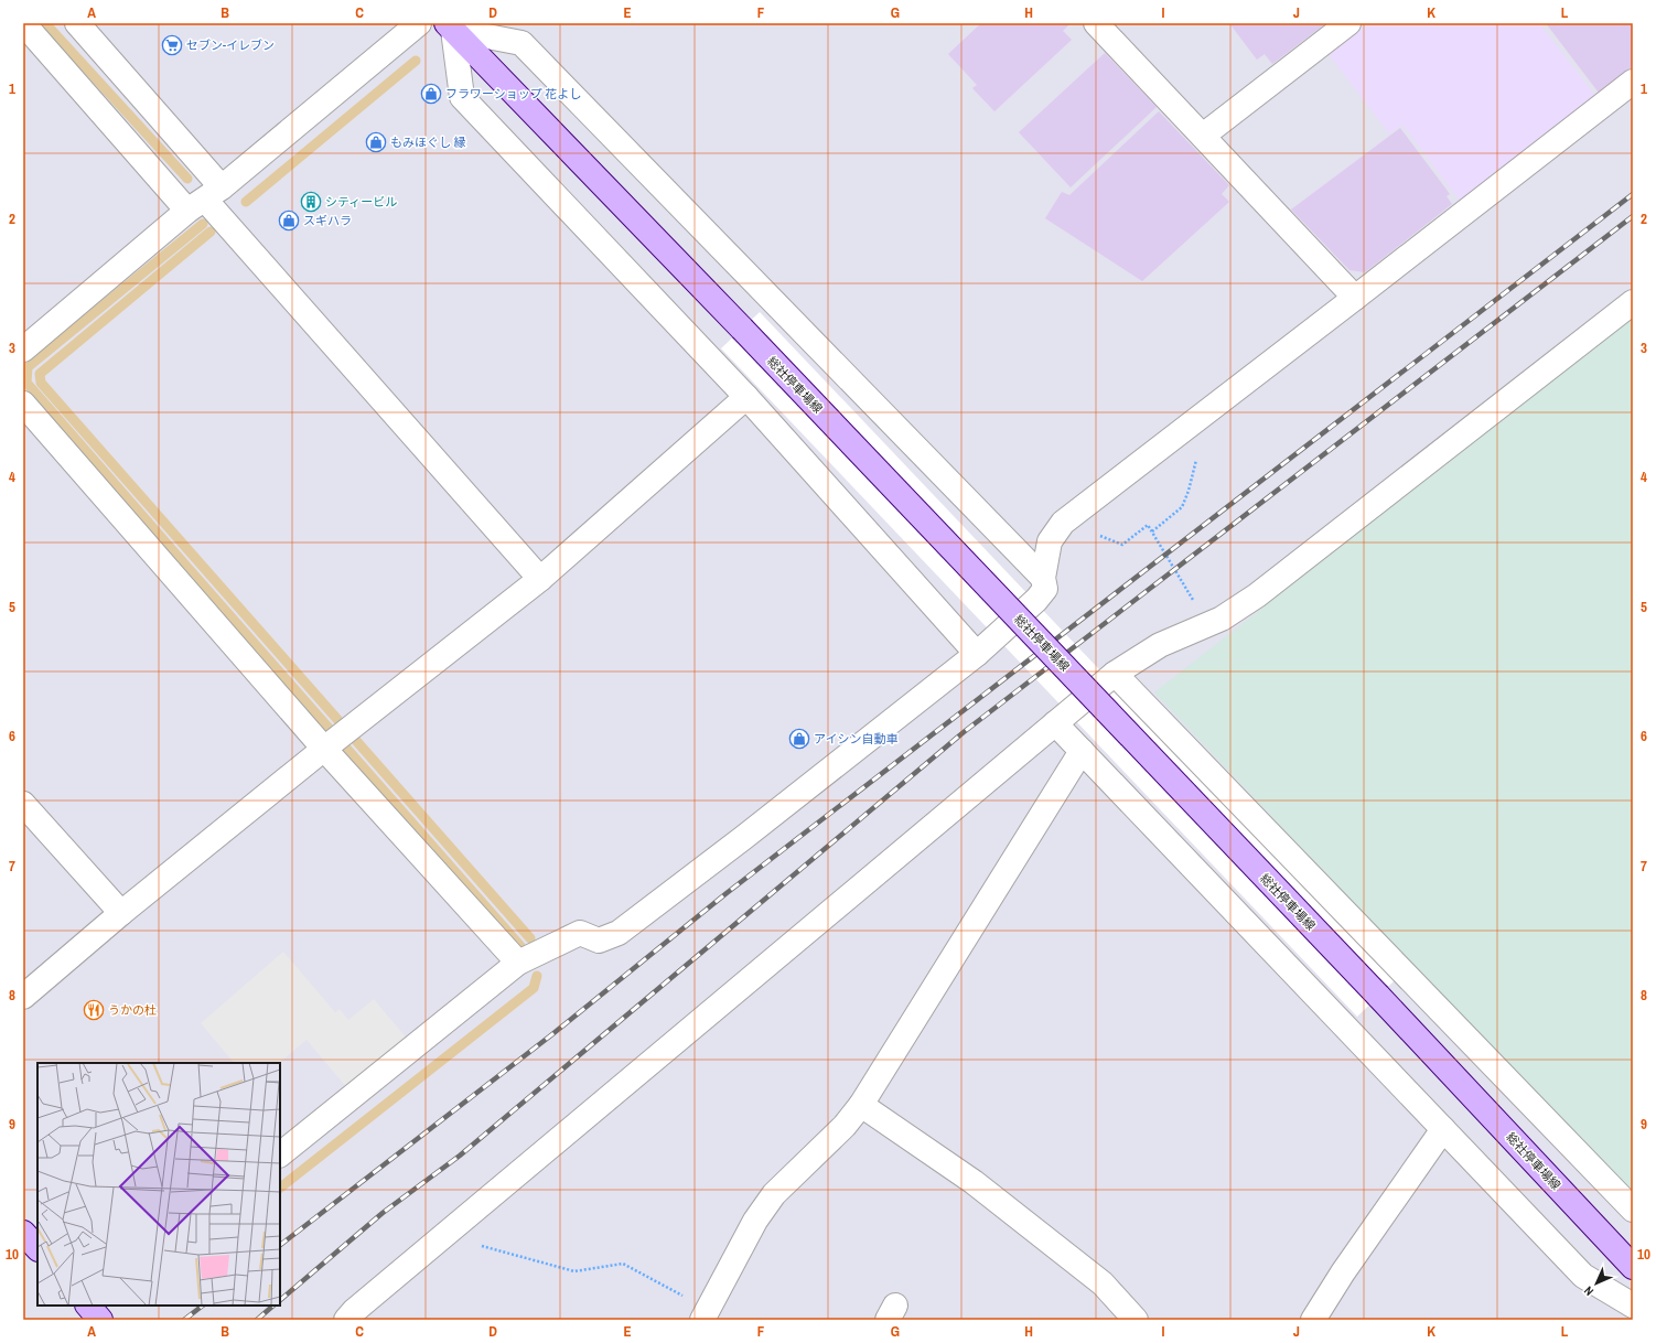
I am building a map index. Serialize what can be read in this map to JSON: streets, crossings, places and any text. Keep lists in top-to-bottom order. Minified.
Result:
{"streets":{"main road":["総社停車場線"]},"places":{"supermarket":["セブン-イレブン"],"shop":["フラワーショップ 花よし","もみほぐし 縁","スギハラ","アイシン自動車"],"building":["シティービル"],"restaurant":["うかの杜"]},"north":"bottom left","grid":{"columns":["A","B","C","D","E","F","G","H","I","J","K","L"],"rows":["1","2","3","4","5","6","7","8","9","10"]}}
